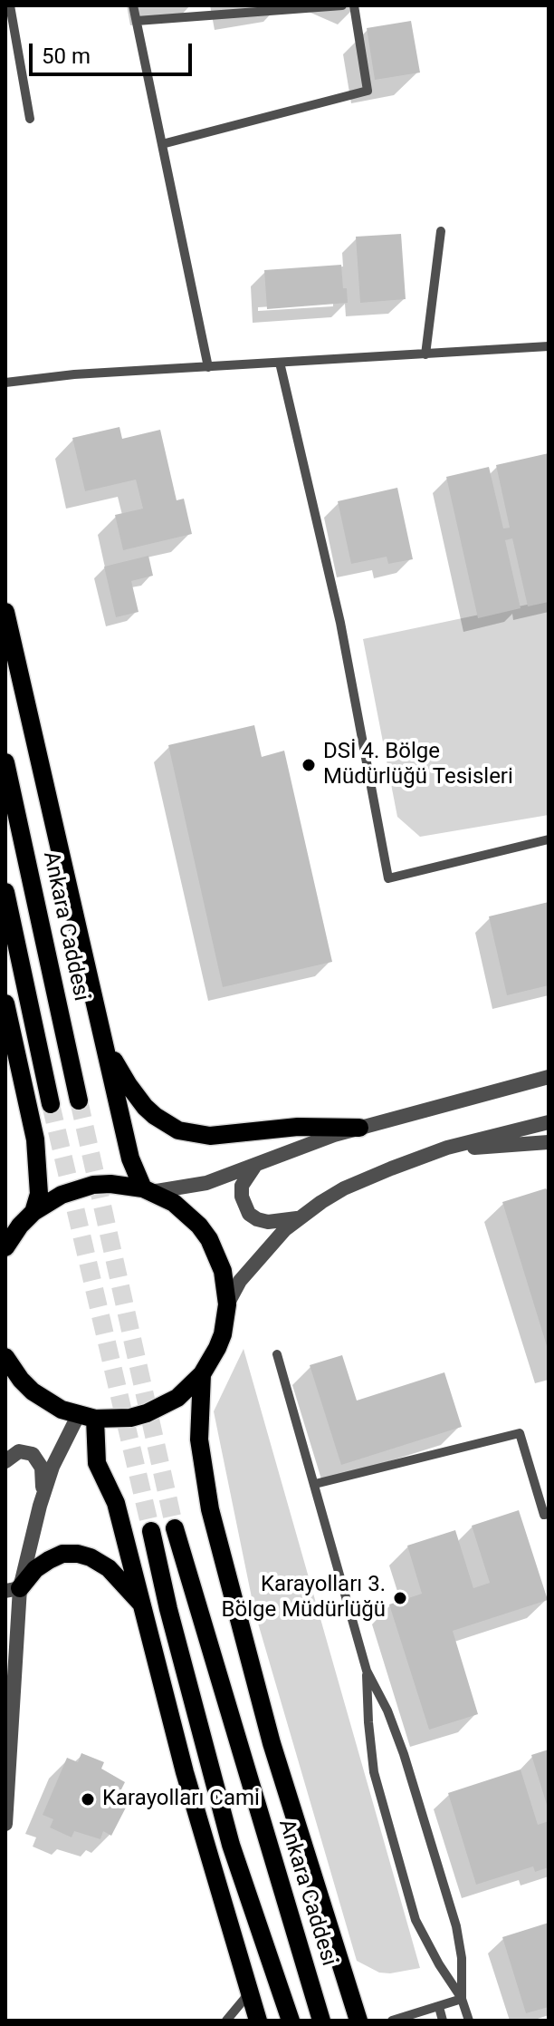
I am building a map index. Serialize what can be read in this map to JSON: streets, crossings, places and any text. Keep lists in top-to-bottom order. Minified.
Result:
{"streets":{"main road":["Ankara Caddesi"]},"places":["DSİ 4. Bölge Müdürlüğü Tesisleri","Karayolları 3. Bölge Müdürlüğü","Karayolları Cami"],"scale_bar":"50 m"}
